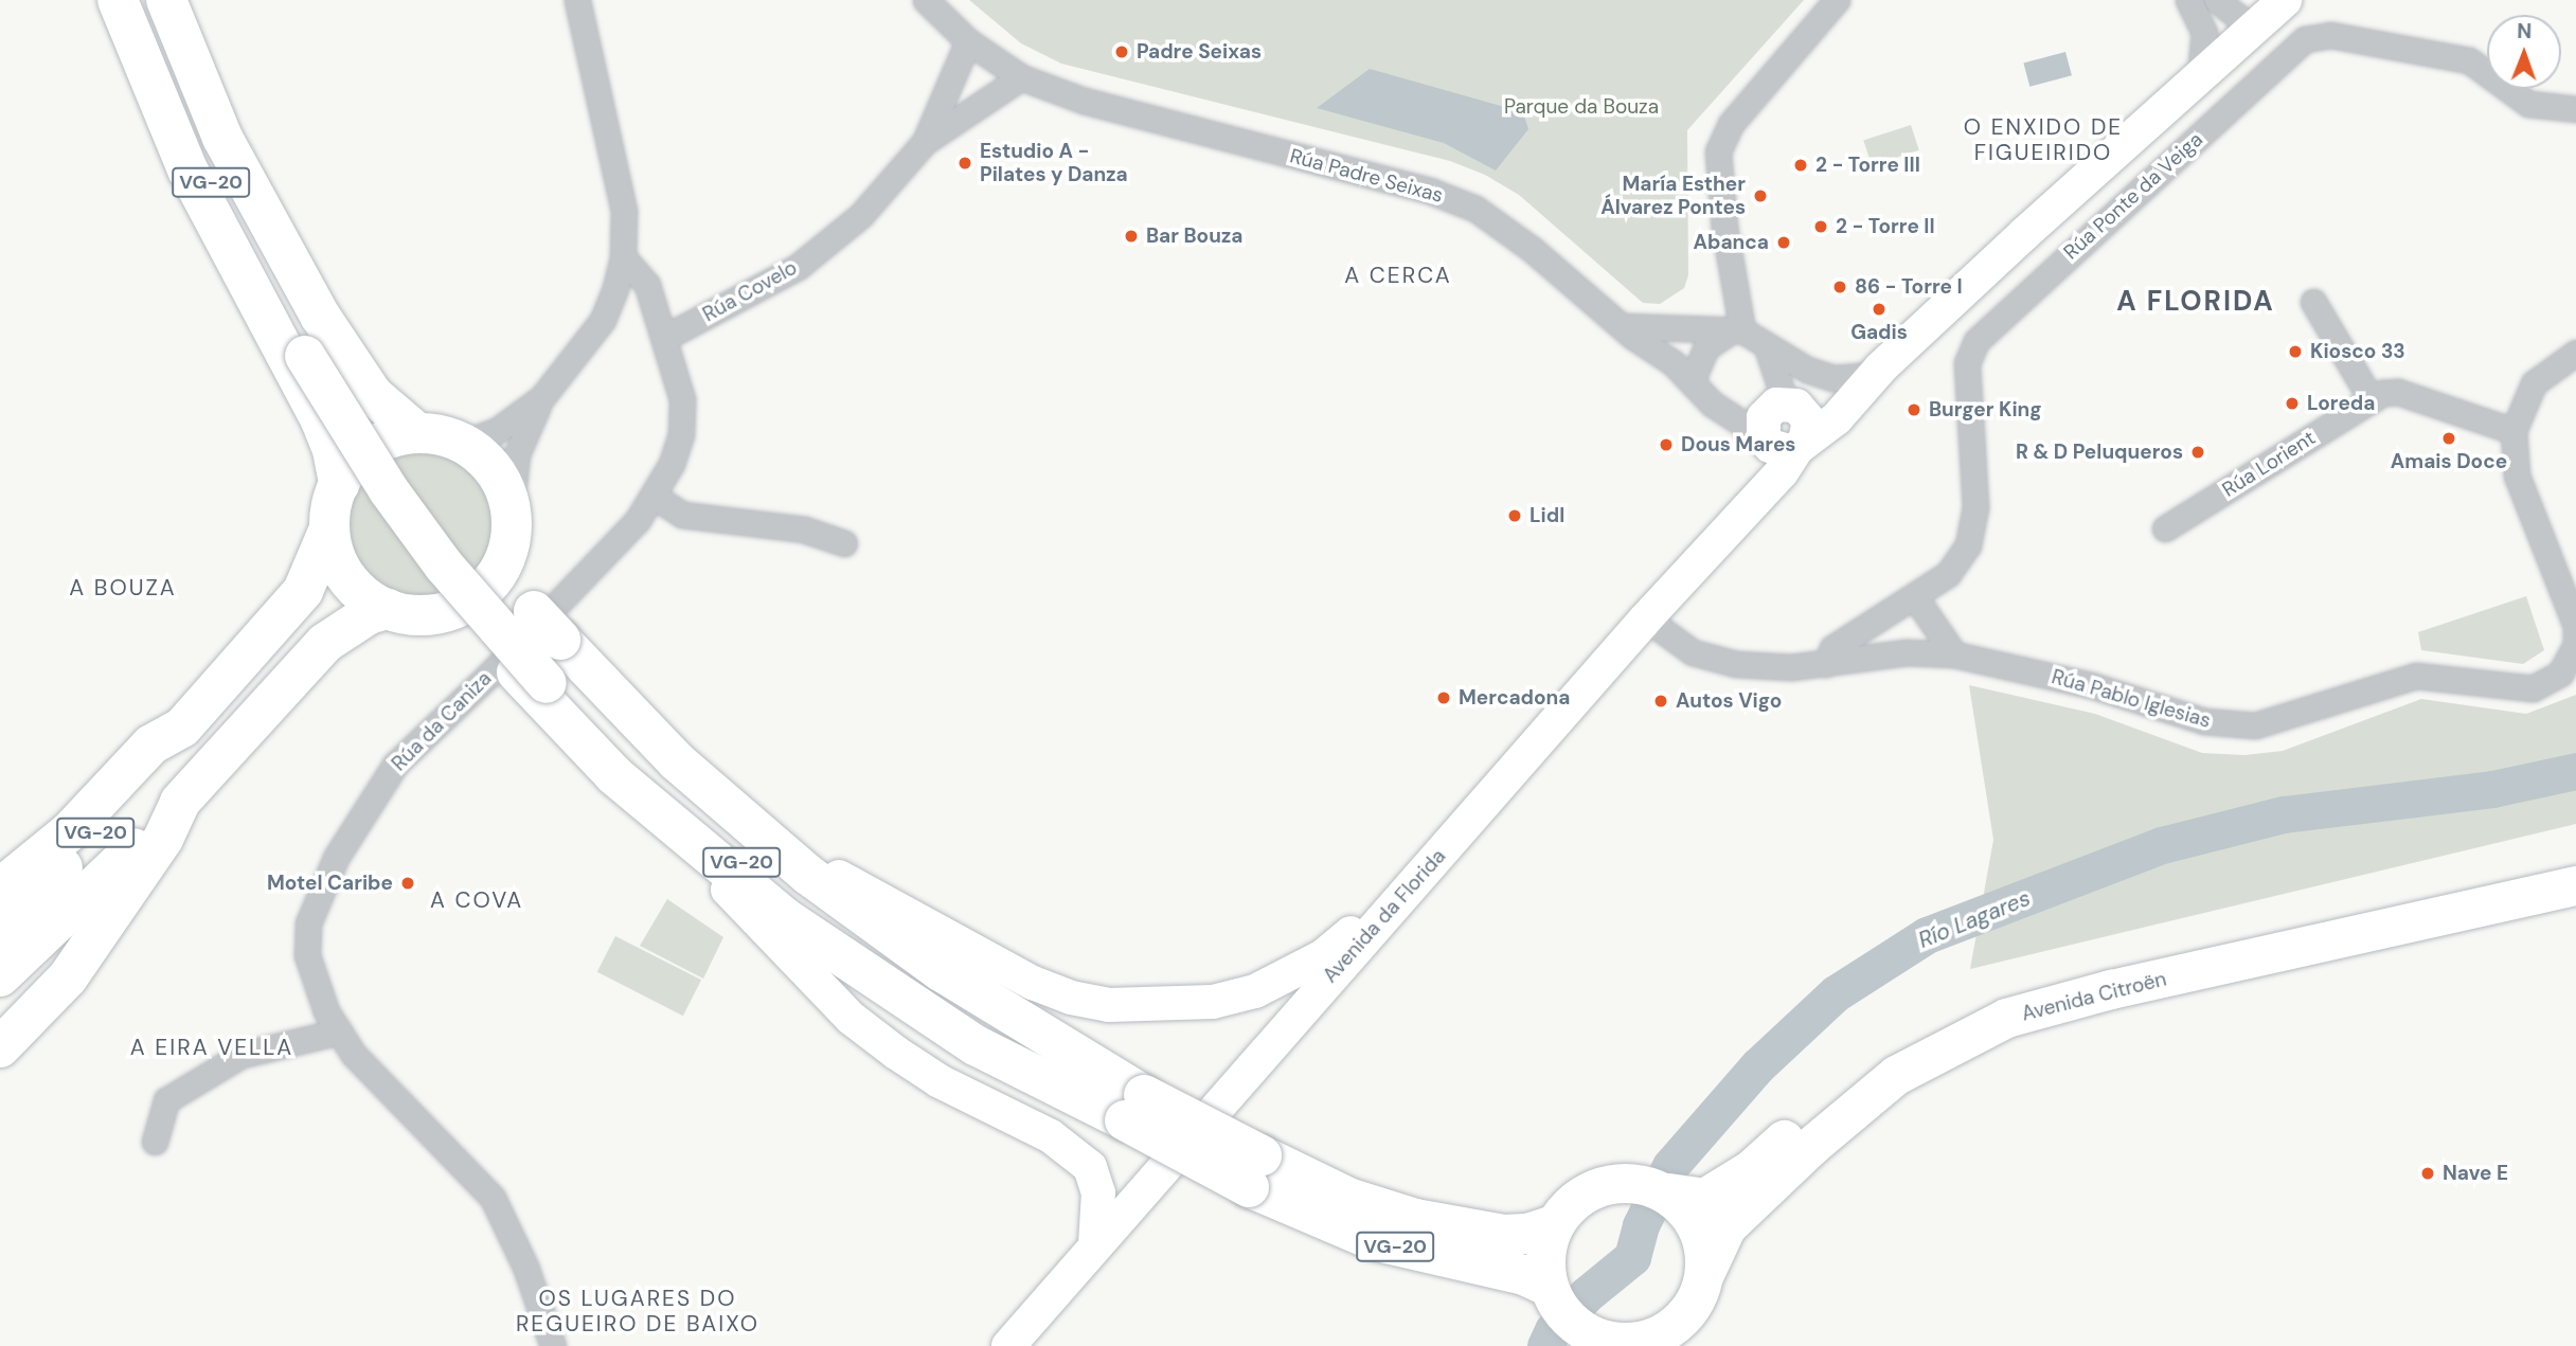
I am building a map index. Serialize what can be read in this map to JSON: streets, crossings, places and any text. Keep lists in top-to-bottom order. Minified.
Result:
{"streets":{"highway":["VG-20"],"main road":["Avenida da Florida","Avenida Citroën"],"street":["Rúa Padre Seixas","Rúa Ponte da Veiga","Rúa Covelo","Rúa Lorient","Rúa Pablo Iglesias","Rúa da Caniza"]},"crossings":[["Rúa Padre Seixas","Rúa Covelo"],["Rúa Padre Seixas","Avenida da Florida"],["VG-20","Avenida Citroën"],["Rúa Ponte da Veiga","Rúa Pablo Iglesias"],["Rúa Covelo","Rúa da Caniza"],["Rúa Lorient","Rúa Pablo Iglesias"],["Rúa Pablo Iglesias","Avenida da Florida"]],"districts":["O ENXIDO DE FIGUEIRIDO","A CERCA","A FLORIDA","A BOUZA","A COVA","A EIRA VELLA","OS LUGARES DO REGUEIRO DE BAIXO"],"water":["Río Lagares"],"parks":["Parque da Bouza"],"places":["Padre Seixas","Estudio A - Pilates y Danza","2 - Torre III","María Esther Álvarez Pontes","2 - Torre II","Bar Bouza","Abanca","86 - Torre I","Gadis","Kiosco 33","Loreda","Burger King","Amais Doce","Dous Mares","R & D Peluqueros","Lidl","Mercadona","Autos Vigo","Motel Caribe","Nave E"],"north":"top"}
